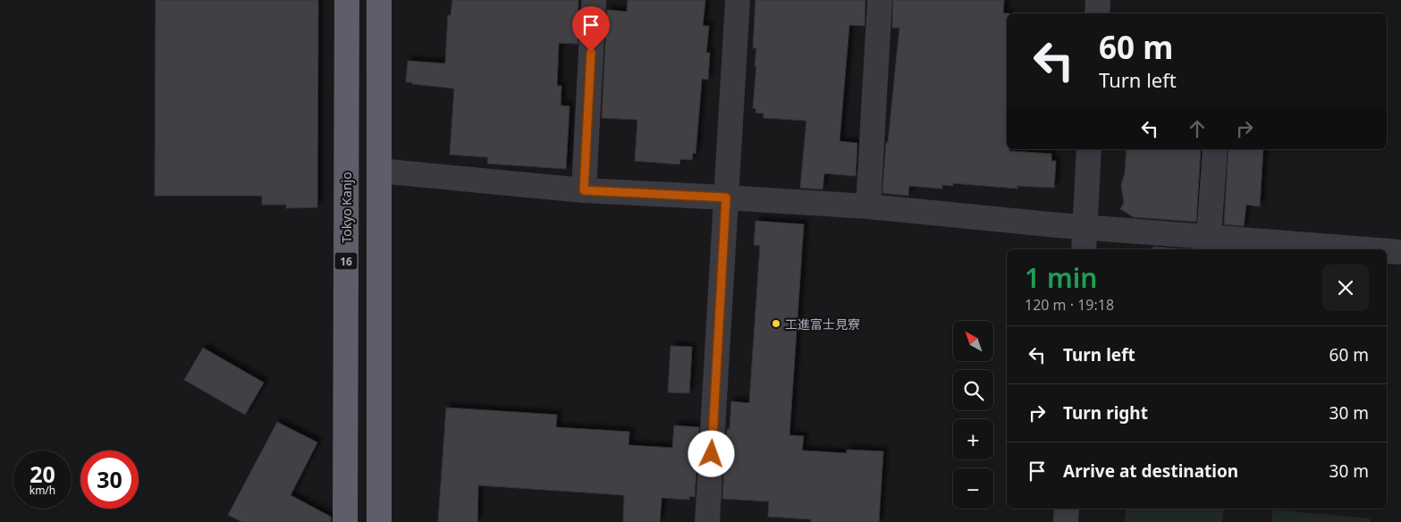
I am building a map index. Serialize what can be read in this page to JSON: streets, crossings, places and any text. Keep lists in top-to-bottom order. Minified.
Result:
{"streets":{"highway":["Tokyo Kanjo","16"]},"places":["工進富士見寮"],"north":"top left","page":{"turn":["60 m","Turn left"],"heading":["1 min","120 m · 19:18"],"map_buttons":["+","−"],"list":[{"name":"Turn left","value":"60 m"},{"name":"Turn right","value":"30 m"},{"name":"Arrive at destination","value":"30 m"}],"speed":"20 km/h","limit":"30"}}
